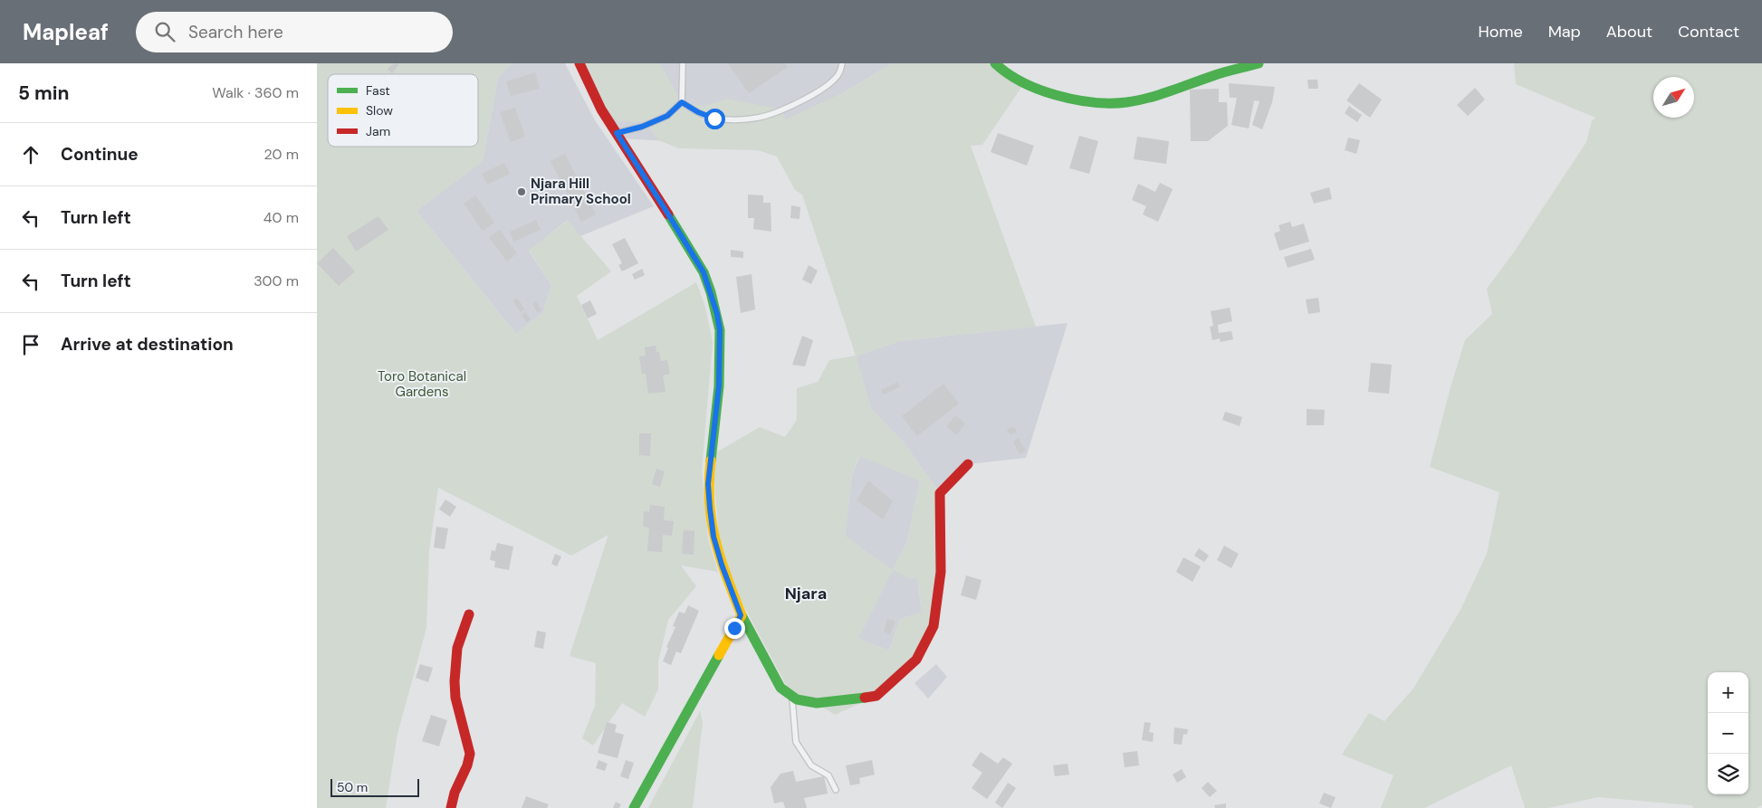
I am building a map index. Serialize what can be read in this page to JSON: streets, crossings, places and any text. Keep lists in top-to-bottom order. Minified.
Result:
{"districts":["Njara"],"parks":["Toro Botanical Gardens"],"places":["Njara Hill Primary School"],"legend":["Fast","Slow","Jam"],"scale_bar":"50 m","north":"top right","page":{"header":"Mapleaf","search":"Search here","nav":["Home","Map","About","Contact"],"heading":["5 min","Walk · 360 m"],"list":[["Continue","20 m"],["Turn left","40 m"],["Turn left","300 m"],"Arrive at destination"],"map_buttons":["+","−"],"scale":"50 m"}}
